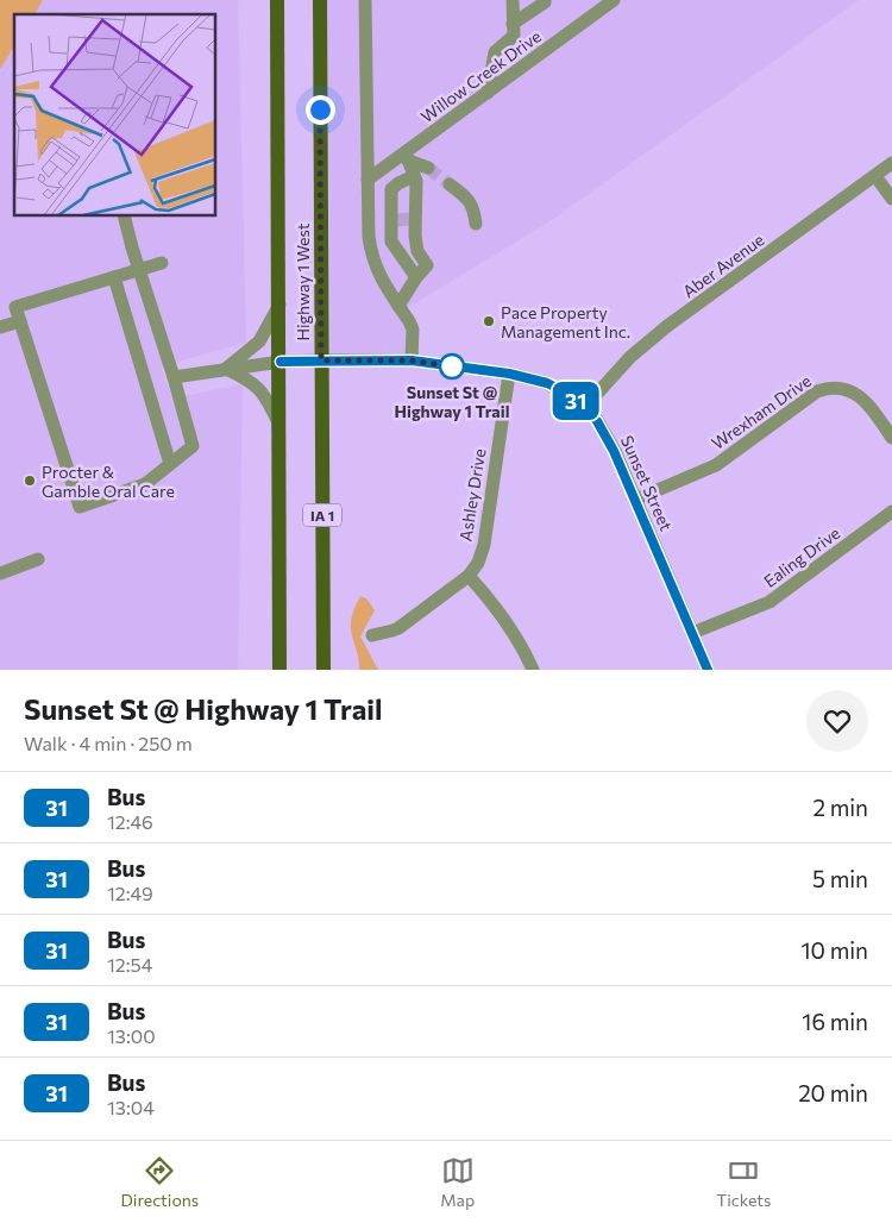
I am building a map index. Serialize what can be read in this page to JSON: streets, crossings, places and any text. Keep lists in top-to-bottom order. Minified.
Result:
{"streets":{"main road":["Highway 1 West","IA 1"],"street":["Willow Creek Drive","Aber Avenue","Wrexham Drive","Sunset Street","Ashley Drive","Ealing Drive"]},"crossings":[["Aber Avenue","Sunset Street"],["Highway 1 West","Sunset Street"],["Wrexham Drive","Sunset Street"],["Sunset Street","Ashley Drive"],["Sunset Street","Ealing Drive"]],"places":["Pace Property Management Inc.","Sunset St @ Highway 1 Trail","Procter & Gamble Oral Care"],"lines":["bus line 31"],"page":{"on_map":"31","heading":["Sunset St @ Highway 1 Trail","Walk · 4 min · 250 m"],"list":[{"mark":"31","name":"Bus","note":"12:46","value":"2 min"},{"mark":"31","name":"Bus","note":"12:49","value":"5 min"},{"mark":"31","name":"Bus","note":"12:54","value":"10 min"},{"mark":"31","name":"Bus","note":"13:00","value":"16 min"},{"mark":"31","name":"Bus","note":"13:04","value":"20 min"}],"tabs":["Directions","Map","Tickets"]}}
